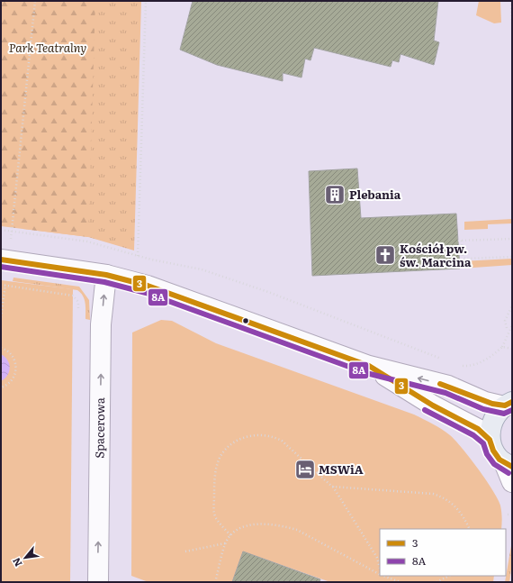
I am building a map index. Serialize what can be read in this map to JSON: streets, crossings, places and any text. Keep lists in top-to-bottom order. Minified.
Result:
{"streets":{"street":["Spacerowa"]},"one_way":["Spacerowa"],"parks":["Park Teatralny"],"places":{"building":["Plebania"],"church":["Kościół pw. św. Marcina"],"hotel":["MSWiA"]},"lines":["transit line 3","transit line 8A"],"legend":["3","8A"],"north":"bottom left"}
